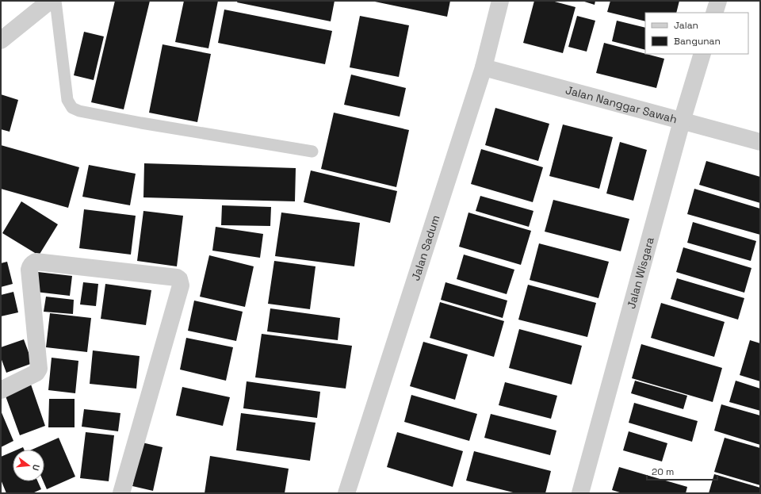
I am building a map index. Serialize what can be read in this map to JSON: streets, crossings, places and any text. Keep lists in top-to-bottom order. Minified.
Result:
{"streets":{"street":["Jalan Nanggar Sawah","Jalan Sadum","Jalan Wisgara"]},"crossings":[["Jalan Nanggar Sawah","Jalan Sadum"],["Jalan Nanggar Sawah","Jalan Wisgara"]],"legend":["Jalan","Bangunan"],"scale_bar":"20 m","north":"right"}
